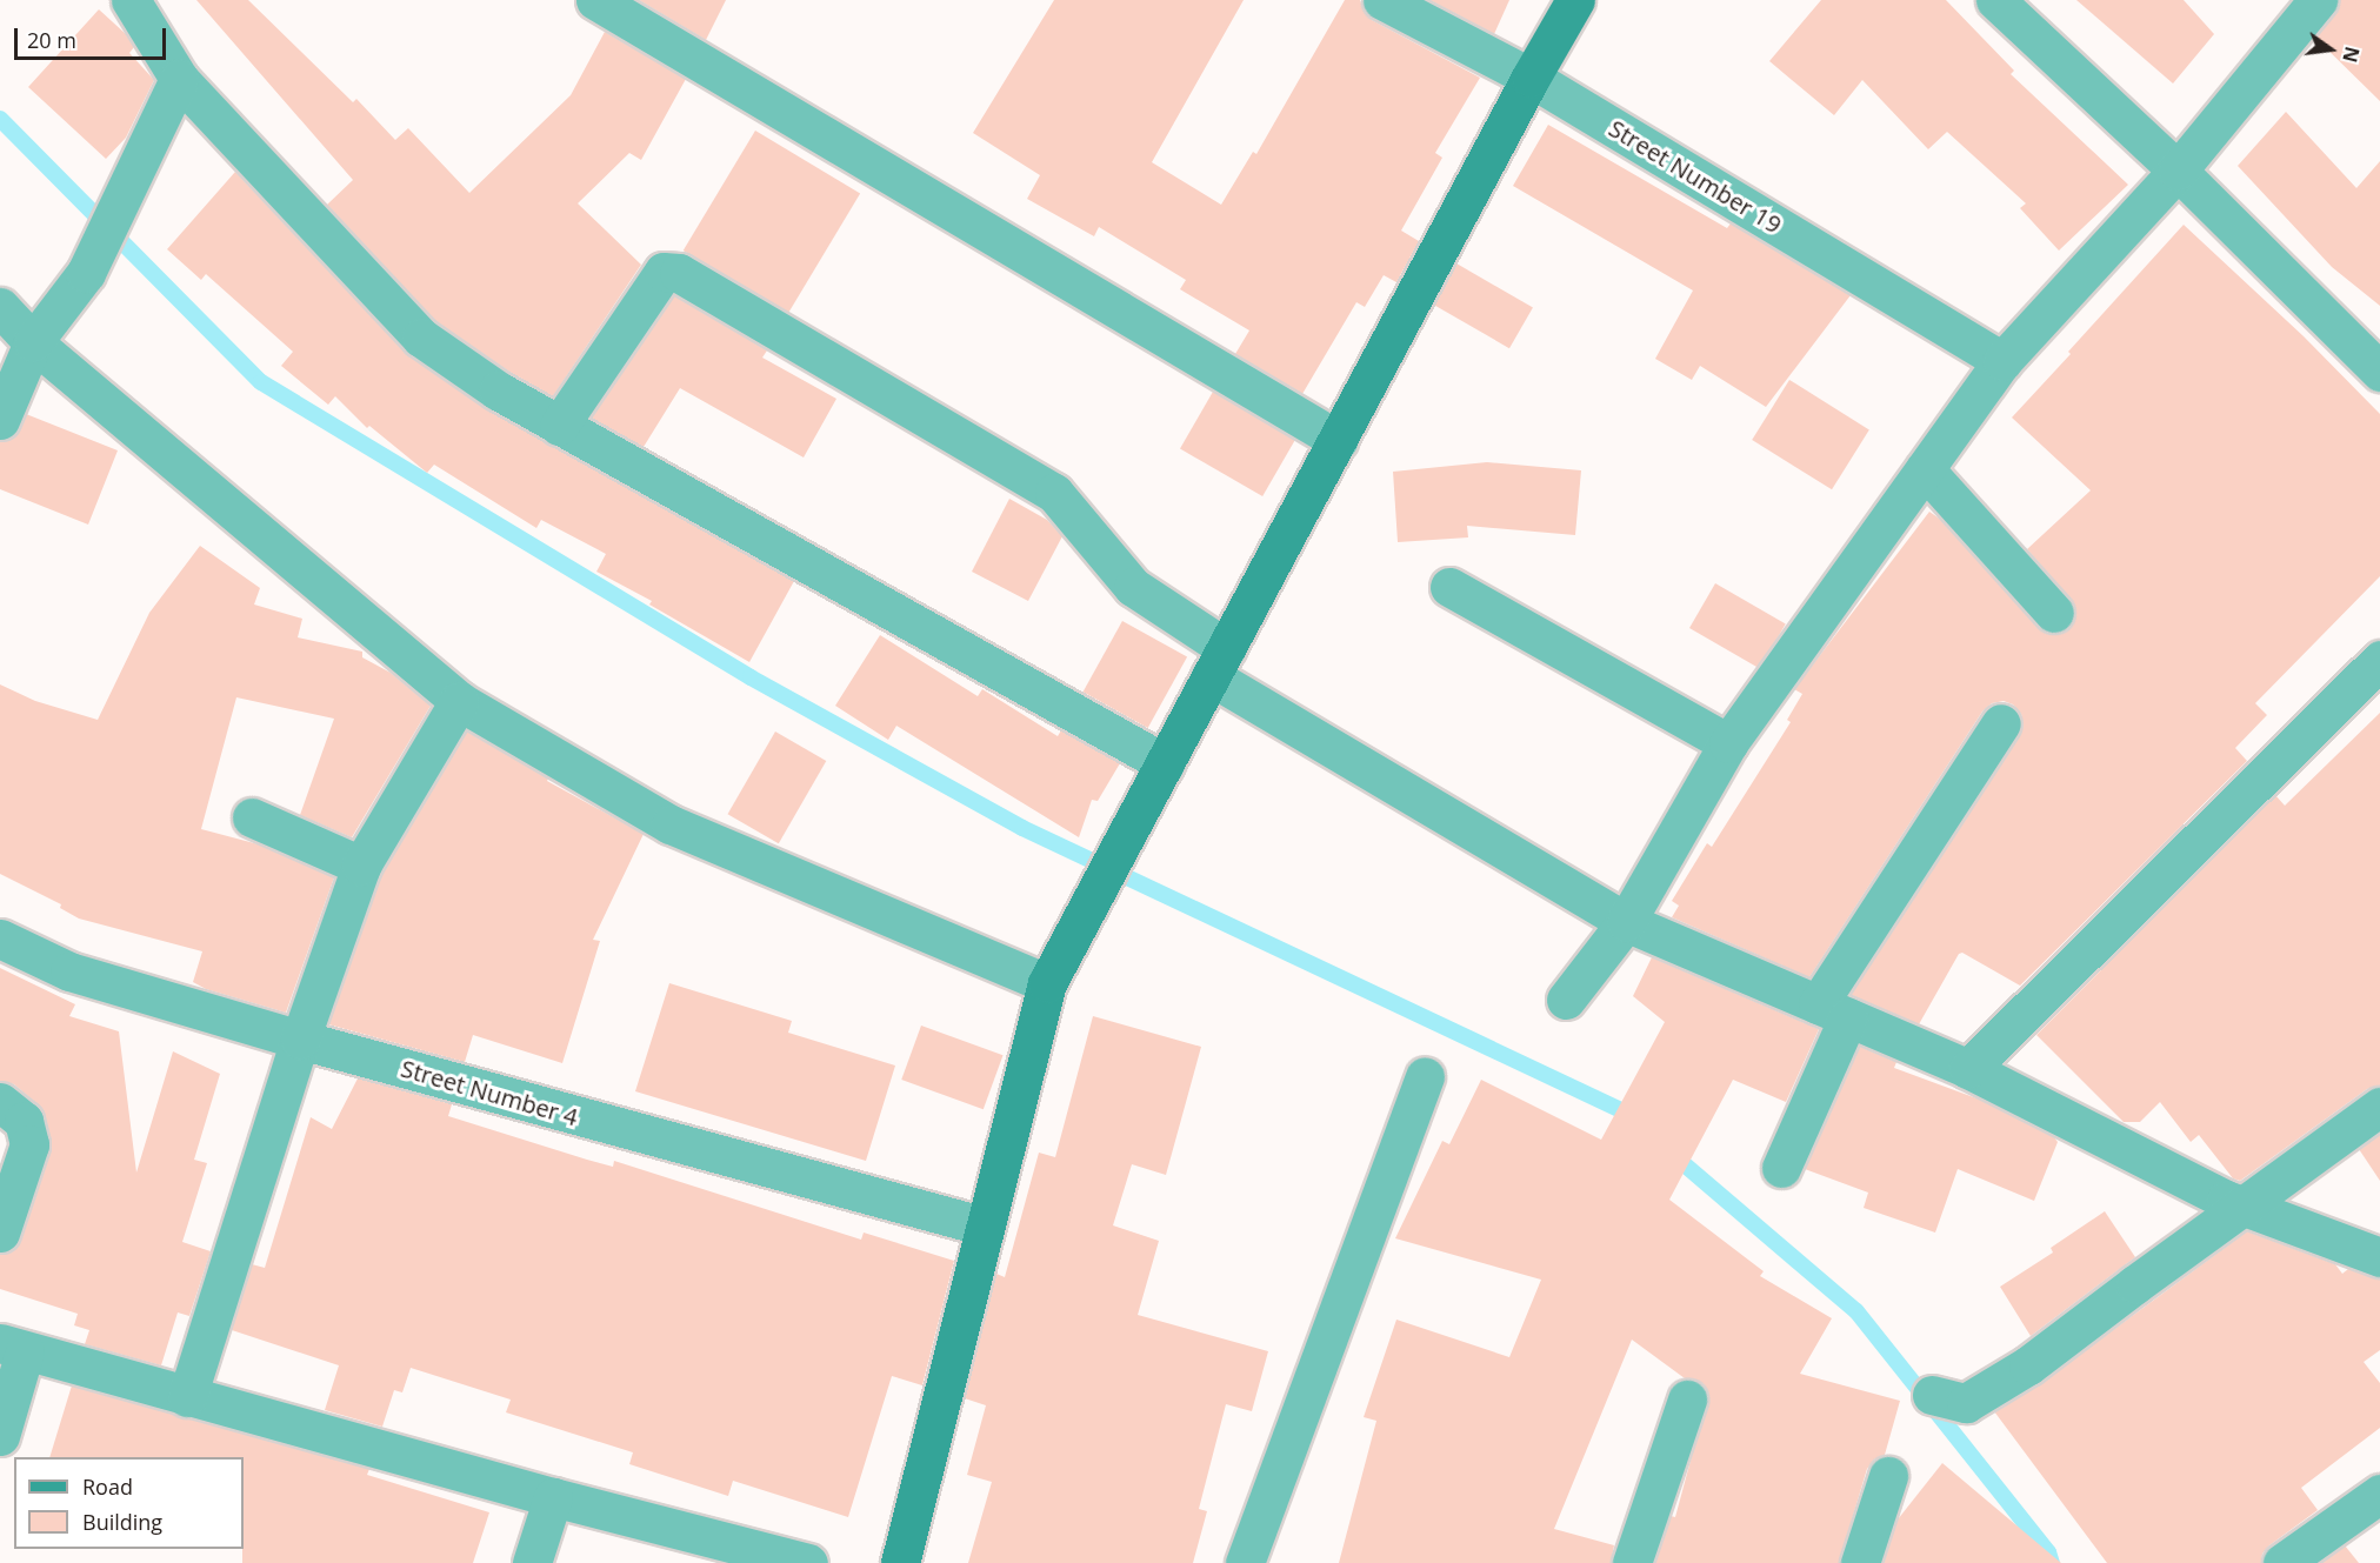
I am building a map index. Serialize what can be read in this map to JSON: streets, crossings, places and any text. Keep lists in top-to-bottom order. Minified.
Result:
{"streets":{"street":["Street Number 19","Street Number 4"]},"legend":["Road","Building"],"scale_bar":"20 m","north":"right"}
